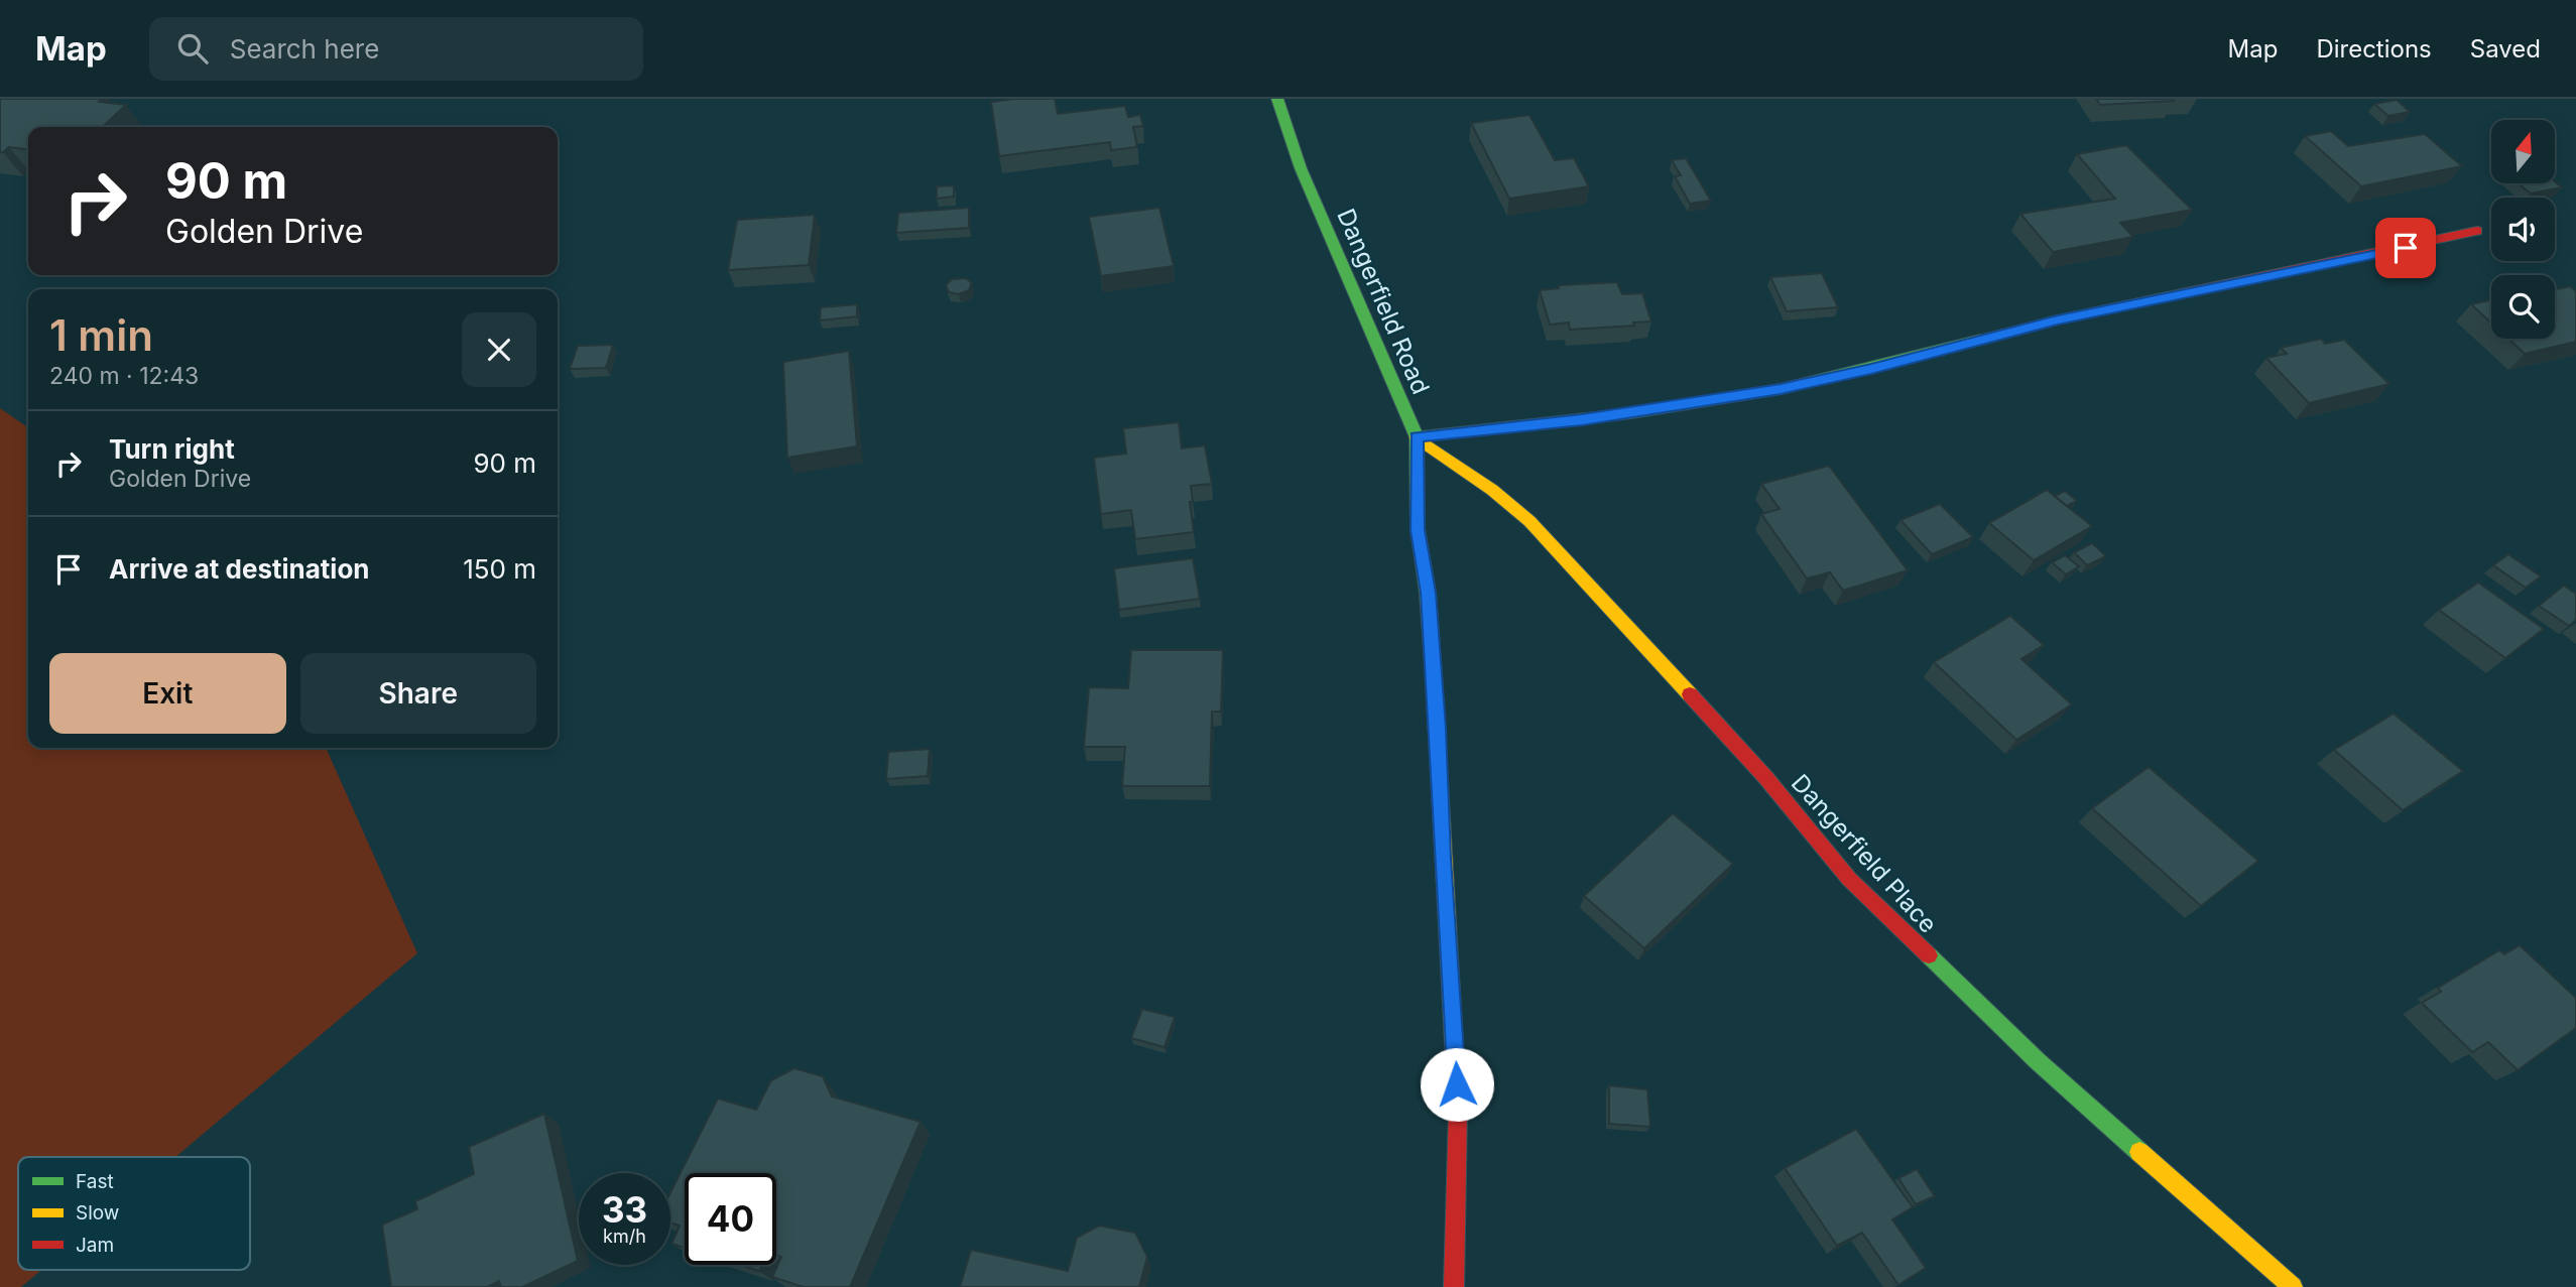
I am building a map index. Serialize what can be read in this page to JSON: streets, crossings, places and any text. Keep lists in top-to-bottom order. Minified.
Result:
{"streets":{"street":["Dangerfield Road","Dangerfield Place"]},"crossings":[["Dangerfield Road","Dangerfield Place"]],"legend":["Fast","Slow","Jam"],"north":"top","page":{"header":"Map","search":"Search here","nav":["Map","Directions","Saved"],"turn":["90 m","Golden Drive"],"heading":["1 min","240 m · 12:43"],"list":[{"name":"Turn right","note":"Golden Drive","value":"90 m"},{"name":"Arrive at destination","value":"150 m"}],"buttons":["Exit","Share"],"speed":"33 km/h","limit":"40"}}
